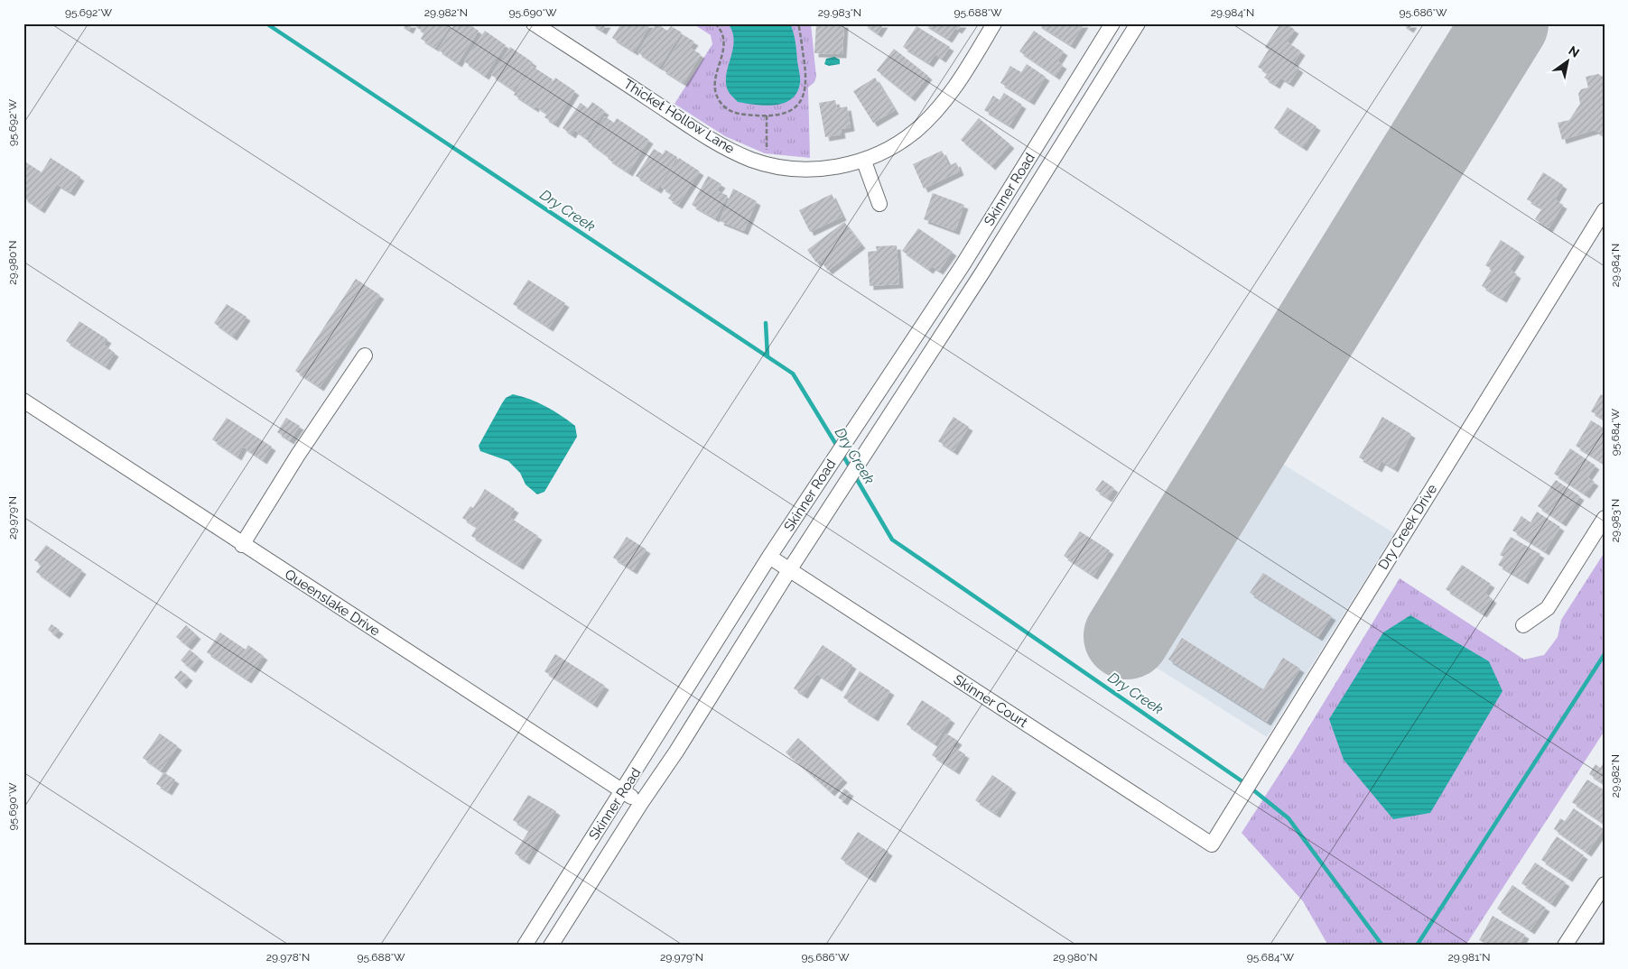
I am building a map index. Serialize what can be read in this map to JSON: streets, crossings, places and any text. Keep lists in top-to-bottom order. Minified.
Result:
{"streets":{"street":["Thicket Hollow Lane","Skinner Road","Dry Creek Drive","Queenslake Drive","Skinner Court"]},"crossings":[["Skinner Road","Queenslake Drive"],["Skinner Road","Skinner Court"],["Dry Creek Drive","Skinner Court"]],"water":["Dry Creek"],"north":"top right","coordinates":["95.692°W","29.982°N","95.690°W","29.983°N","95.688°W","29.984°N","95.686°W","29.980°N","95.684°W","29.979°N","29.978°N","29.981°N"]}
